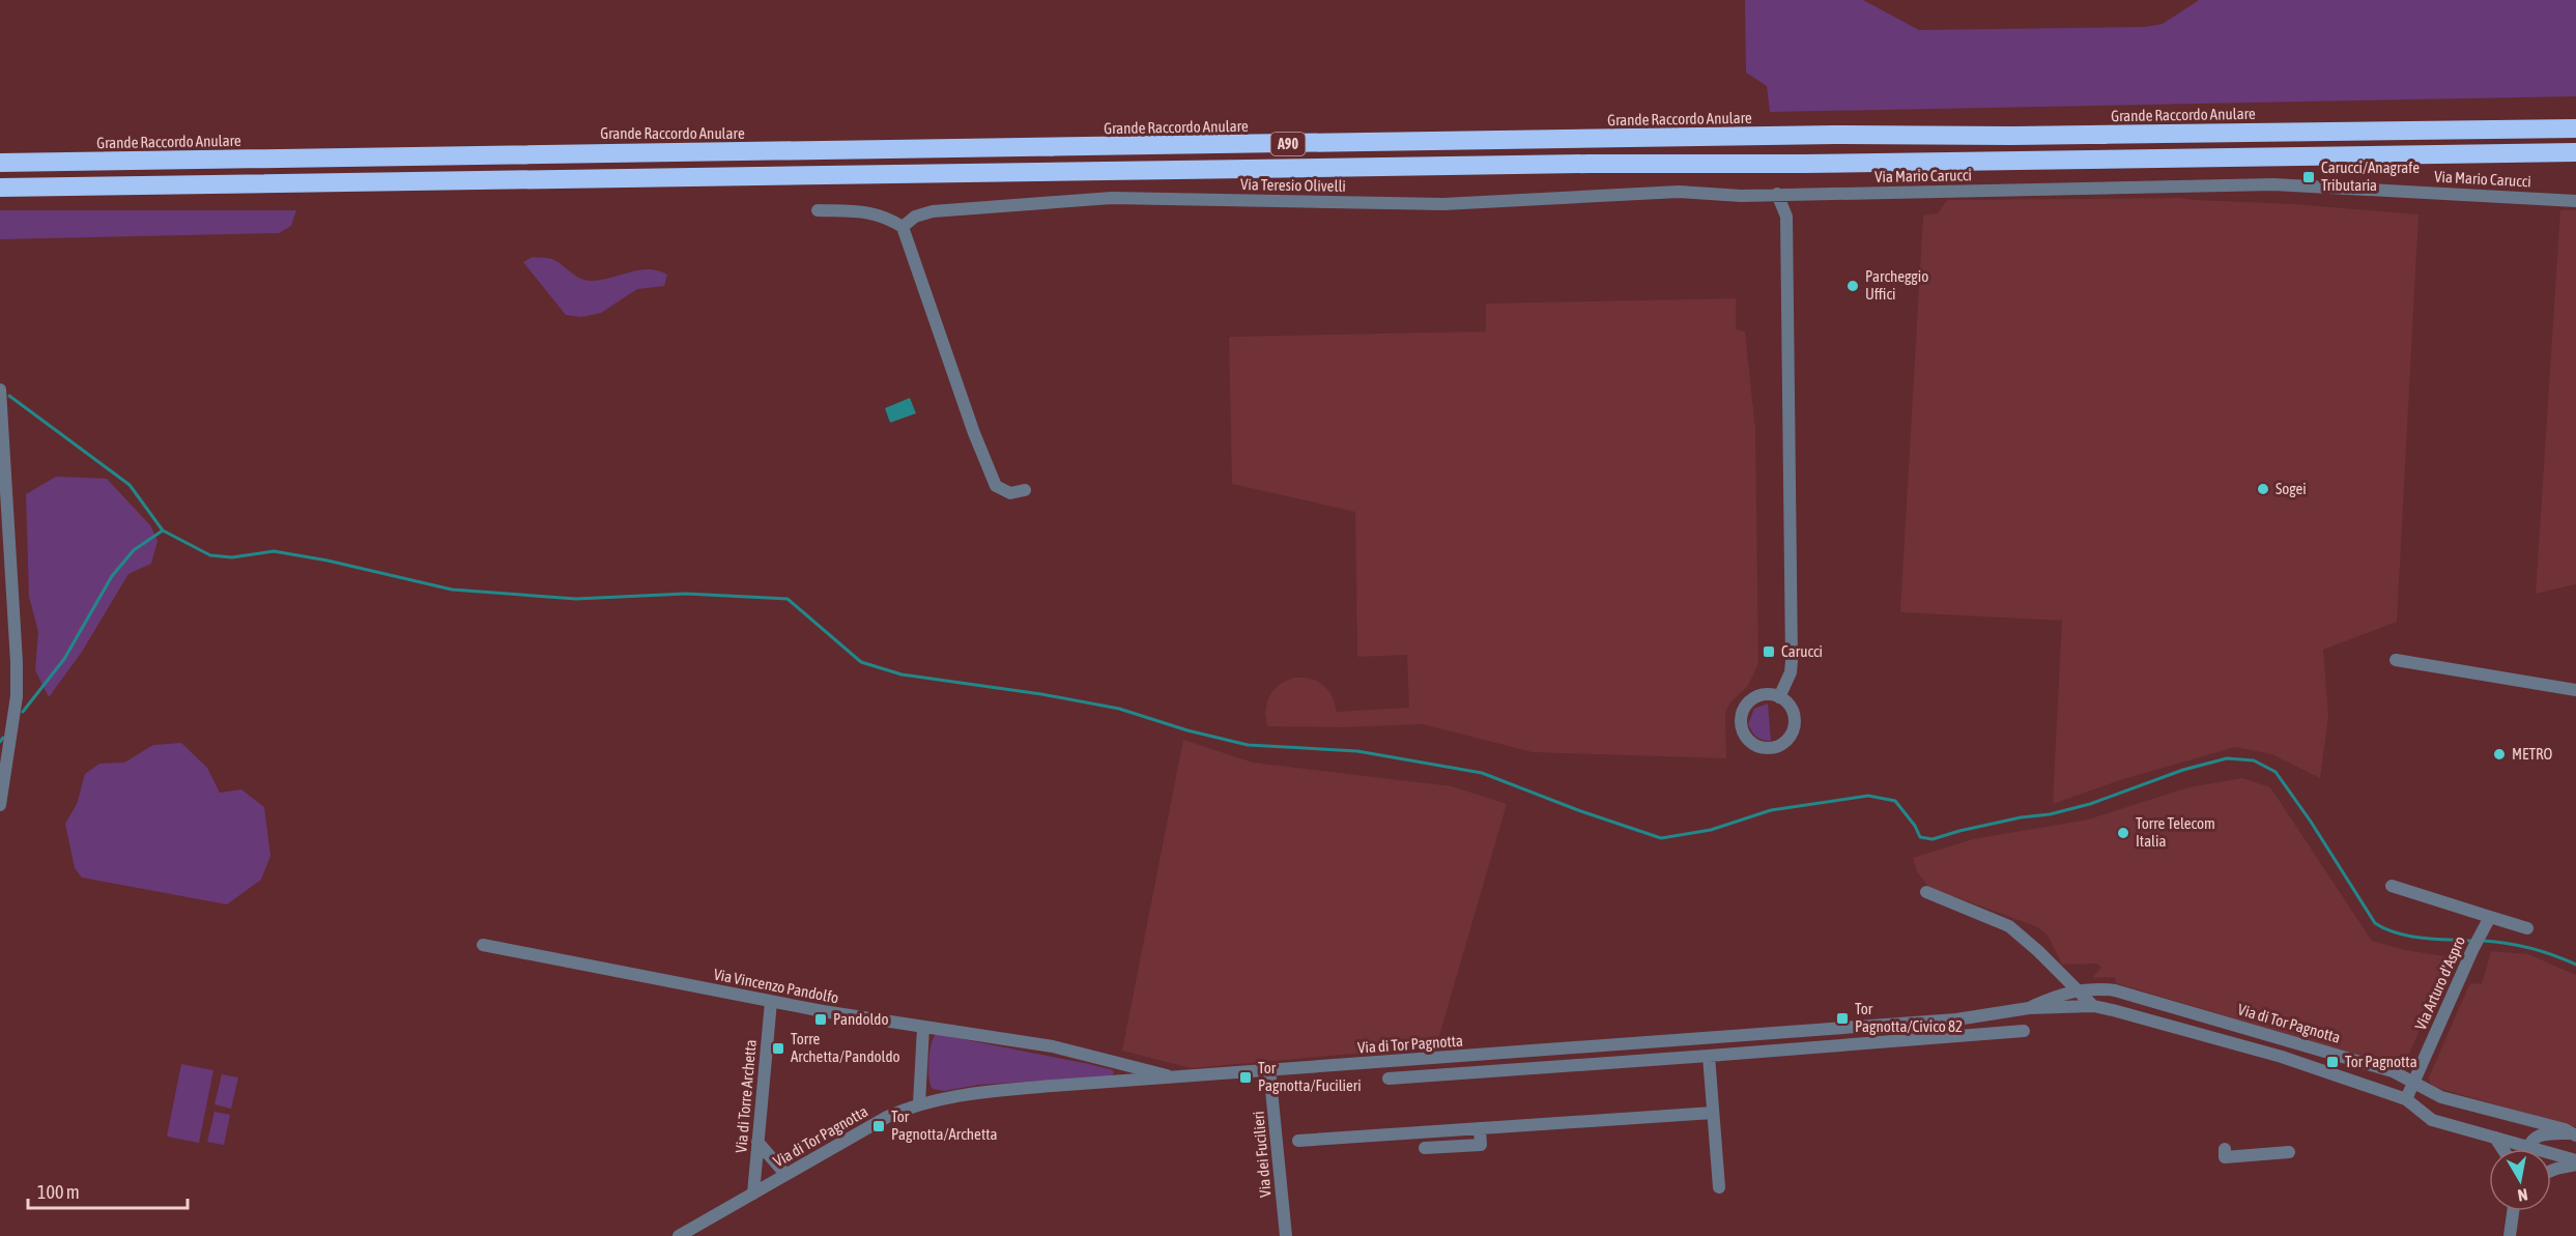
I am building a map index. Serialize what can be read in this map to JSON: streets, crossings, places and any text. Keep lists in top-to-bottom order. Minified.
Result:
{"streets":{"highway":["Grande Raccordo Anulare","A90"],"street":["Via Mario Carucci","Via Teresio Olivelli","Via Arturo d'Aspro","Via Vincenzo Pandolfo","Via di Tor Pagnotta","Via di Torre Archetta","Via dei Fucilieri"]},"crossings":[["Via Mario Carucci","Via Teresio Olivelli"],["Via Arturo d'Aspro","Via di Tor Pagnotta"],["Via Vincenzo Pandolfo","Via di Tor Pagnotta"],["Via Vincenzo Pandolfo","Via di Torre Archetta"],["Via di Tor Pagnotta","Via di Torre Archetta"],["Via di Tor Pagnotta","Via dei Fucilieri"]],"places":{"transit":["Carucci/Anagrafe Tributaria","Carucci","Tor Pagnotta/Civico 82","Pandoldo","Torre Archetta/Pandoldo","Tor Pagnotta","Tor Pagnotta/Fucilieri","Tor Pagnotta/Archetta"],"other":["Parcheggio Uffici","Sogei","METRO","Torre Telecom Italia"]},"scale_bar":"100 m","north":"bottom"}
